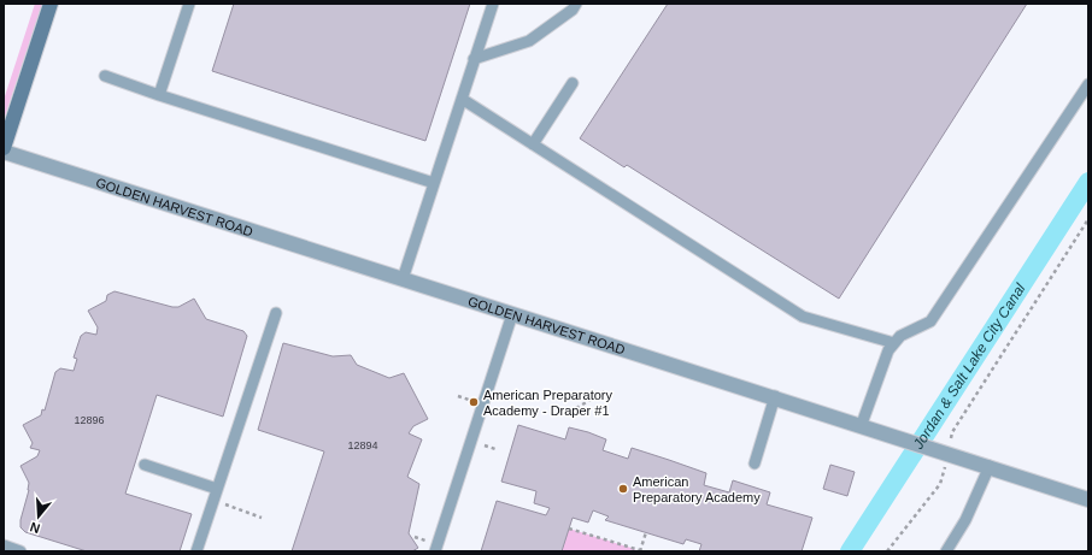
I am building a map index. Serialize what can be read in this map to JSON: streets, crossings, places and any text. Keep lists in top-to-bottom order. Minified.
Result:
{"streets":{"street":["GOLDEN HARVEST ROAD"]},"water":["Jordan & Salt Lake City Canal"],"places":["American Preparatory Academy - Draper #1","American Preparatory Academy"],"house_numbers":["12896","12894"],"north":"bottom"}
